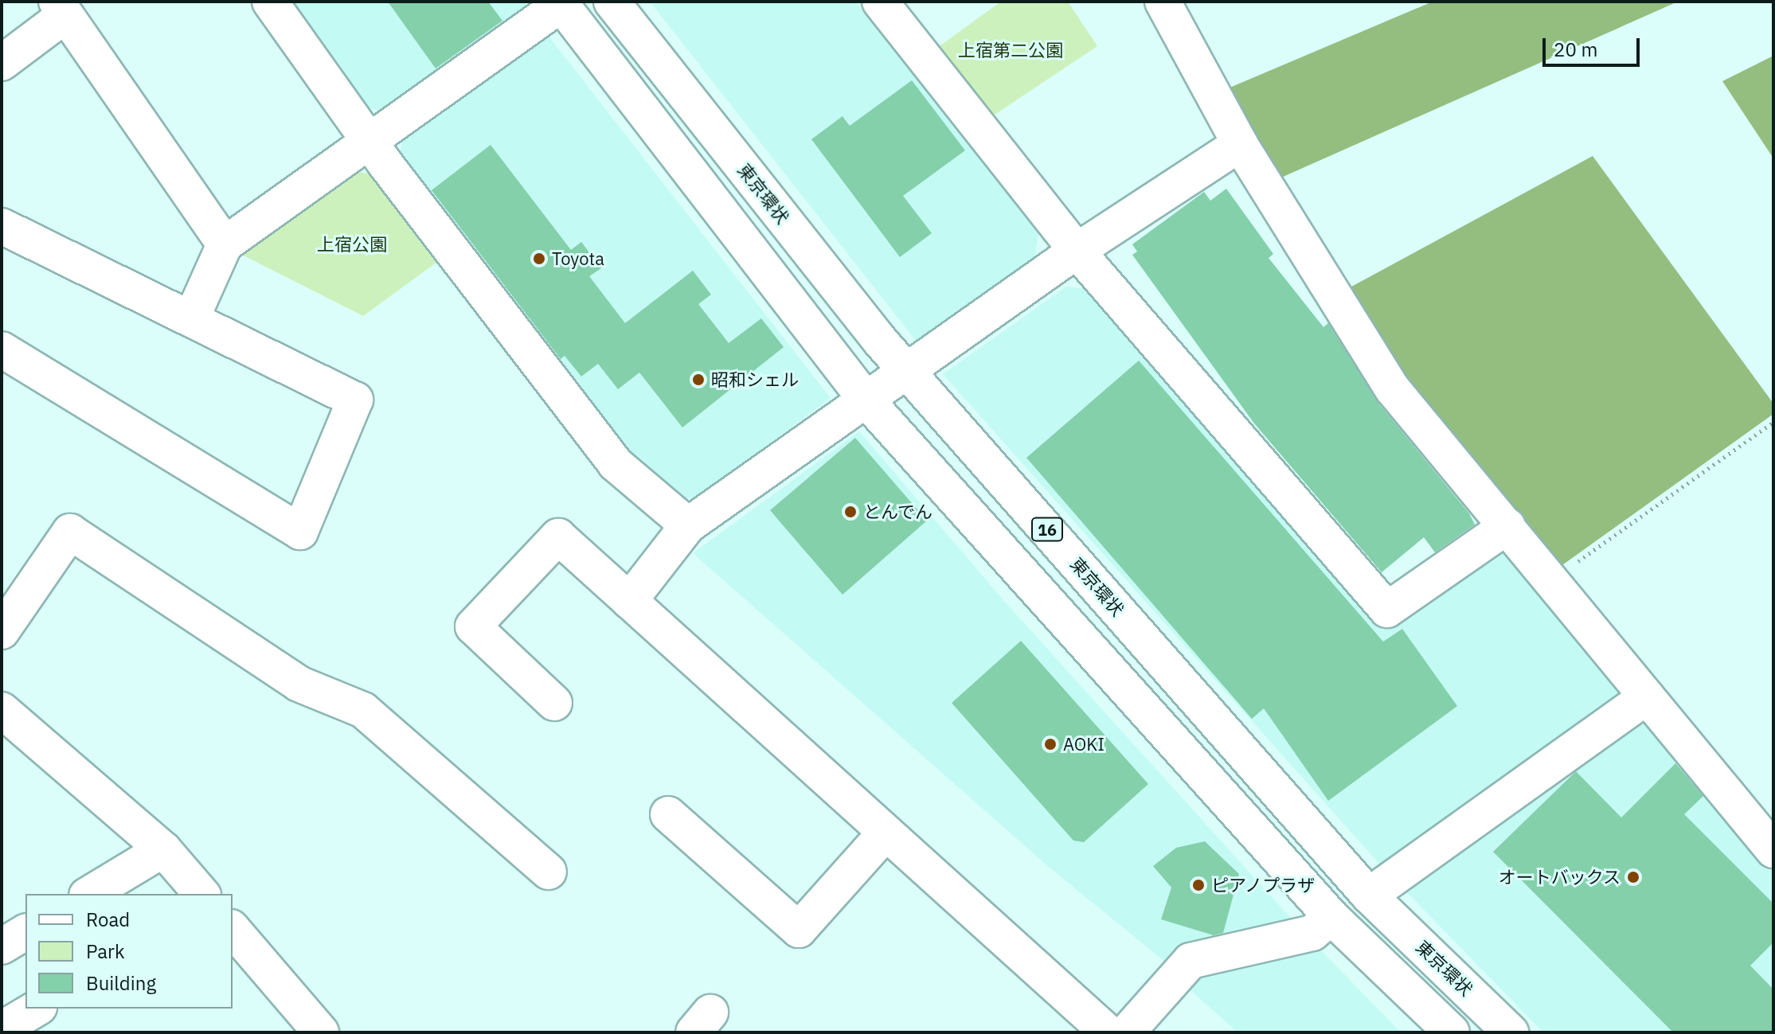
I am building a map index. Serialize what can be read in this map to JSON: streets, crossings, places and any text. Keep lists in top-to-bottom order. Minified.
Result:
{"streets":{"main road":["東京環状","16"]},"parks":["上宿第二公園","上宿公園"],"places":["Toyota","昭和シェル","とんでん","AOKI","オートバックス","ピアノプラザ"],"legend":["Road","Park","Building"],"scale_bar":"20 m"}
